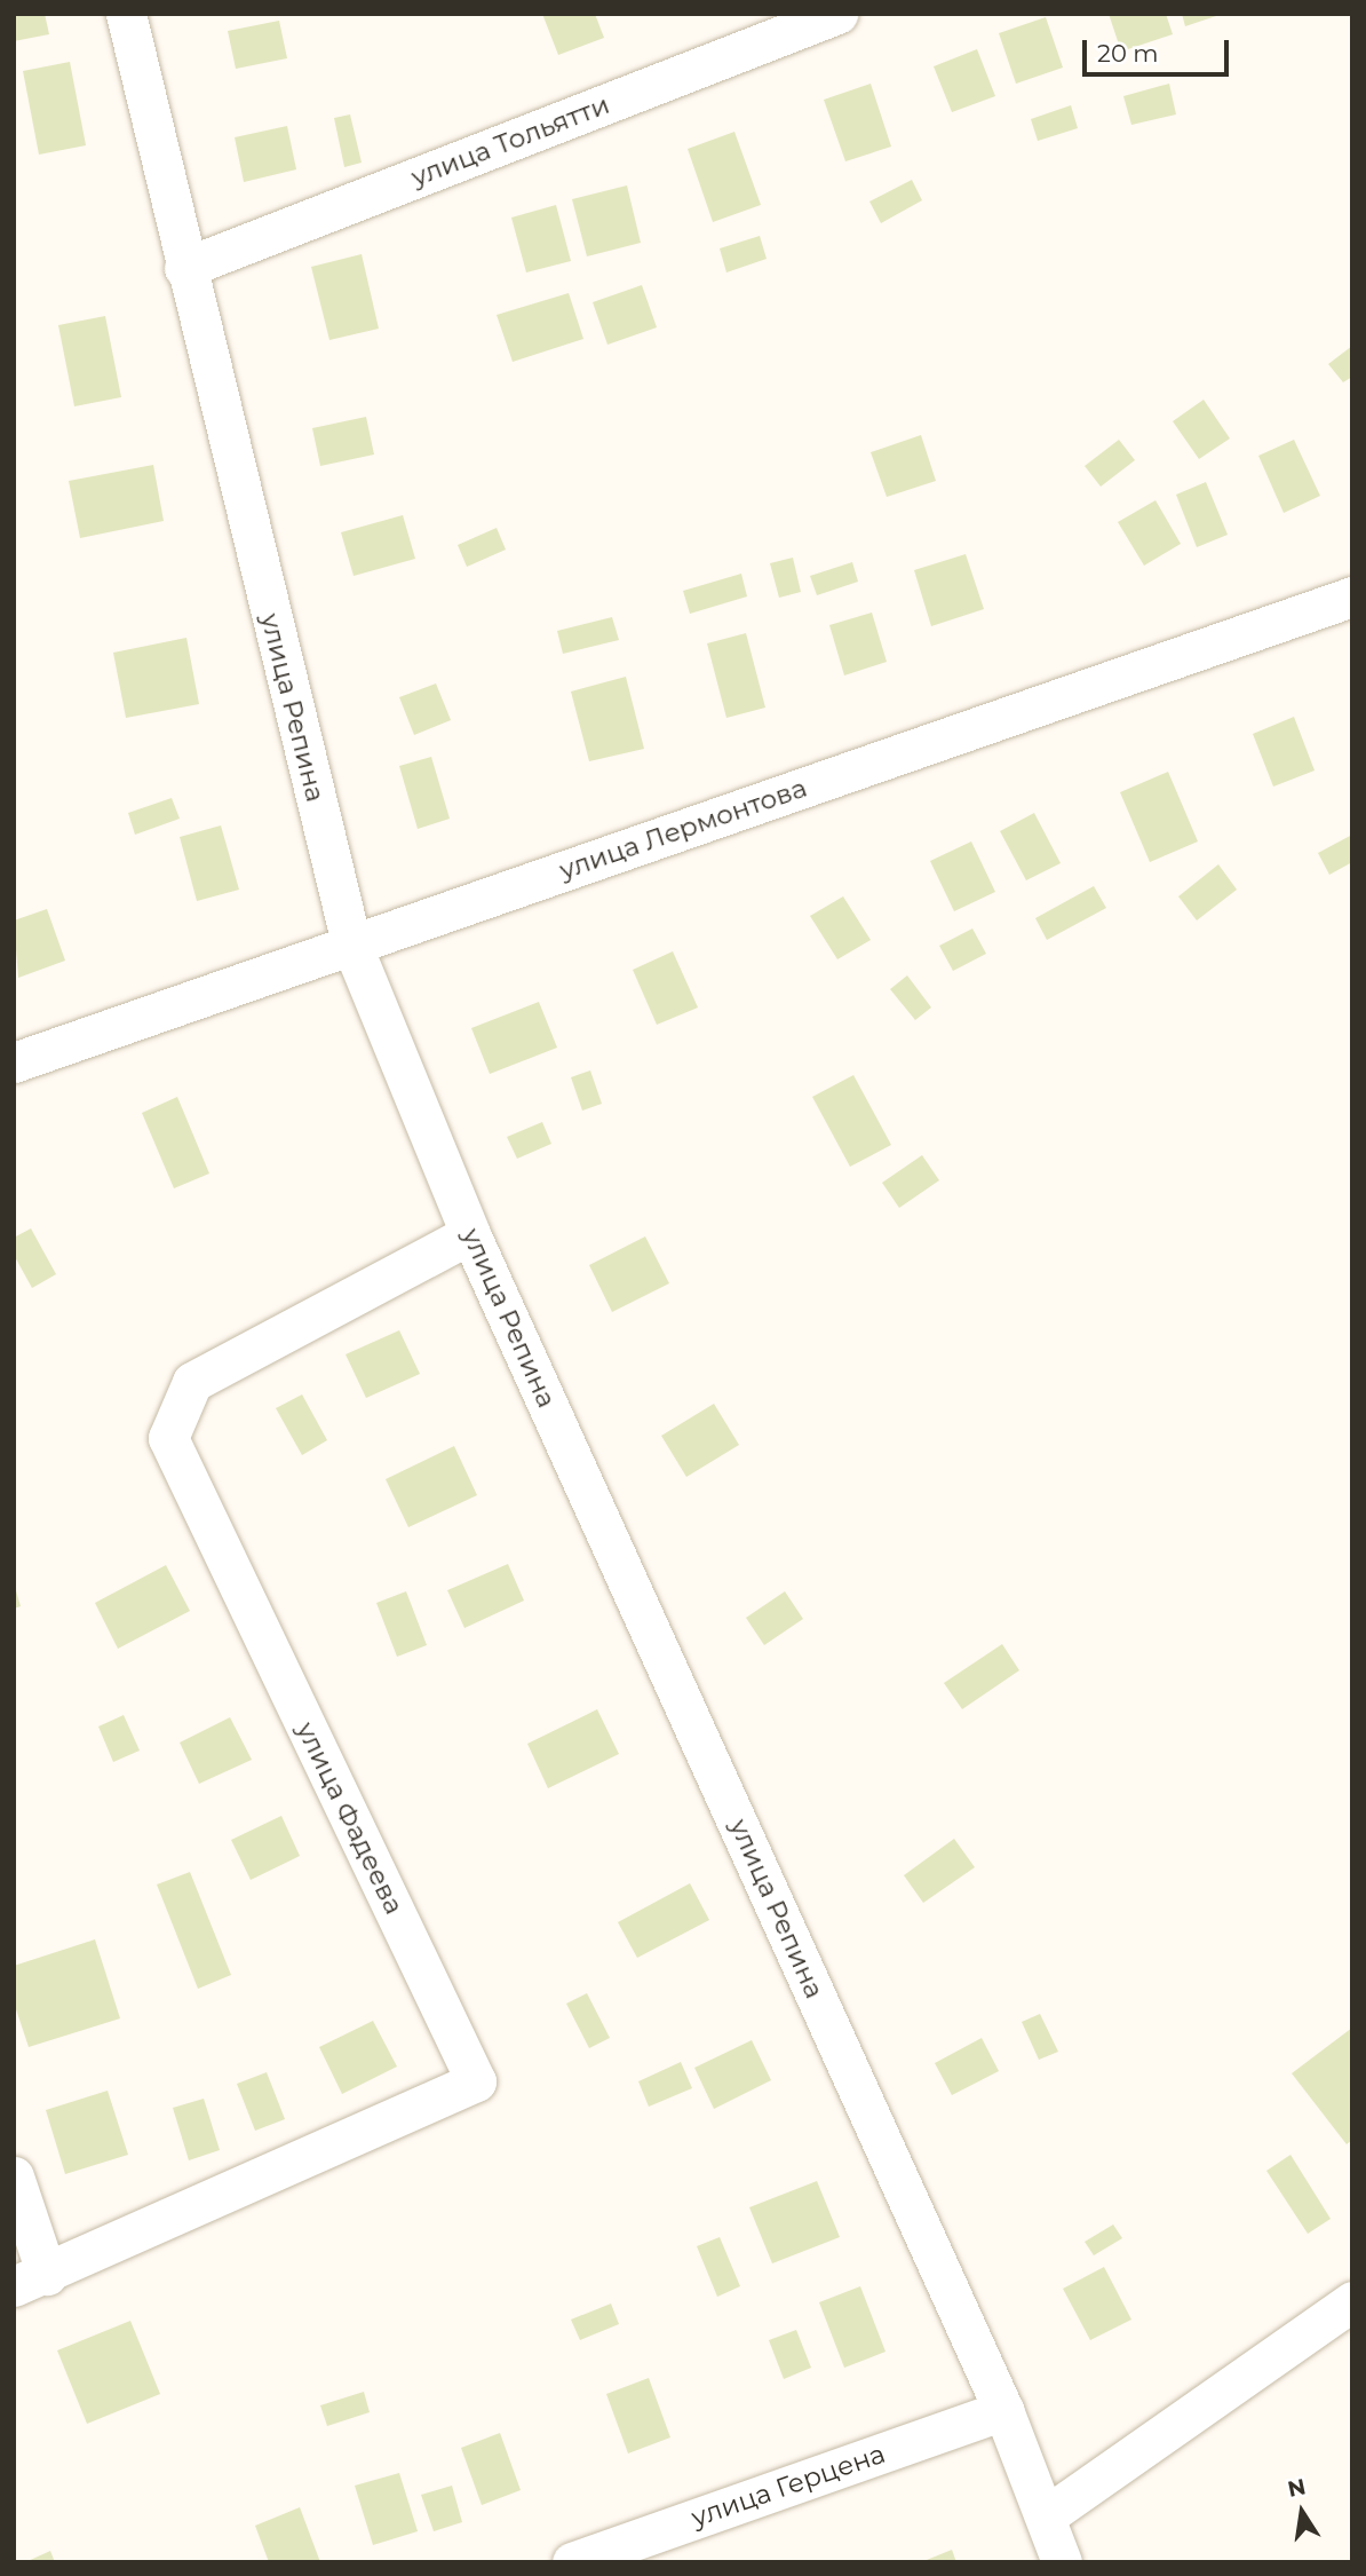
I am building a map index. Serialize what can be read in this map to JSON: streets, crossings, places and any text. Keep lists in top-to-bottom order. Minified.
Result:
{"streets":{"street":["улица Тольятти","улица Репина","улица Лермонтова","улица Фадеева","улица Герцена"]},"crossings":[["улица Тольятти","улица Репина"],["улица Репина","улица Лермонтова"],["улица Репина","улица Фадеева"],["улица Репина","улица Герцена"]],"scale_bar":"20 m","north":"top"}
